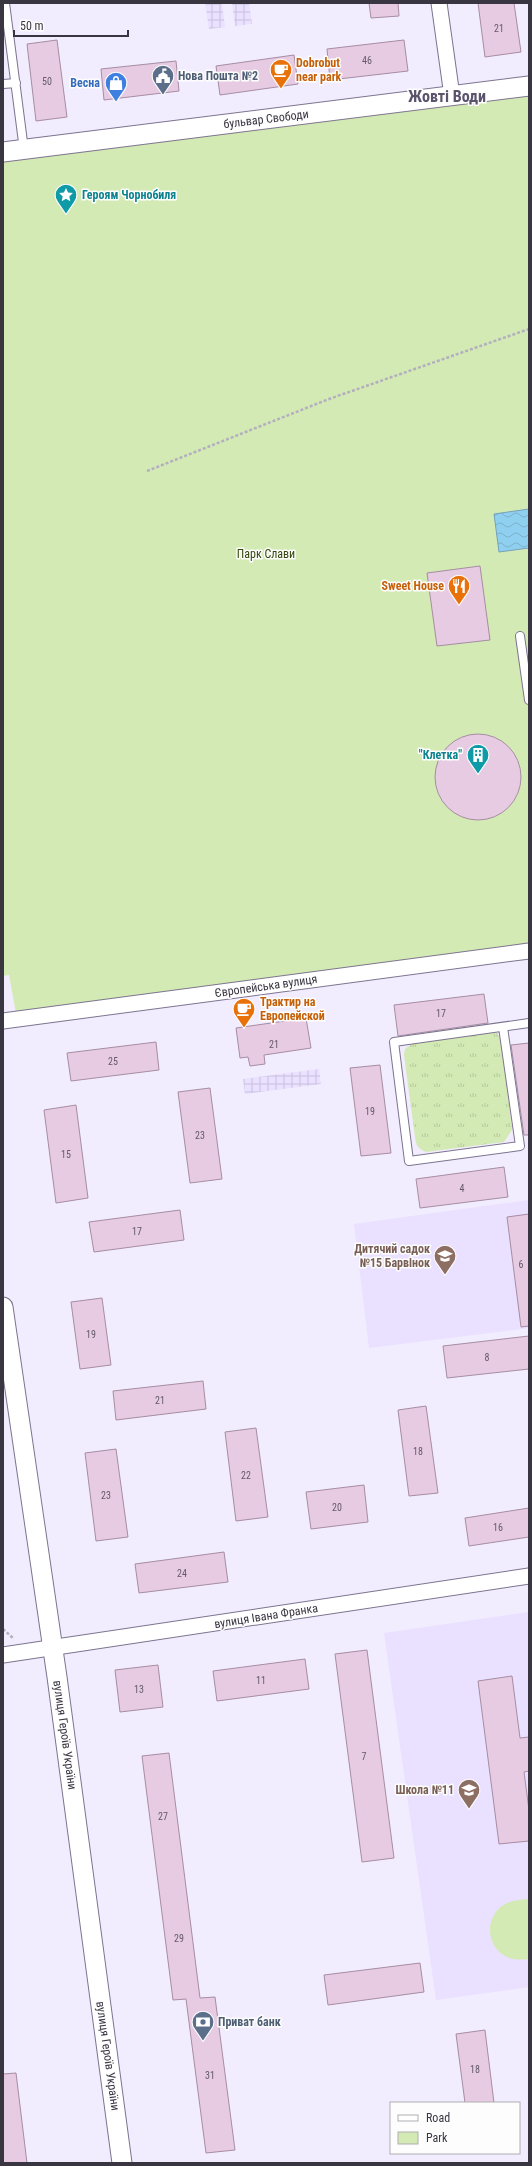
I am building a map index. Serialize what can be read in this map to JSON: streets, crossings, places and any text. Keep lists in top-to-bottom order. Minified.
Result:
{"streets":{"street":["бульвар Свободи","Європейська вулиця","вулиця Івана Франка","вулиця Героїв України"]},"crossings":[["вулиця Івана Франка","вулиця Героїв України"]],"districts":["Жовті Води"],"parks":["Парк Слави"],"places":{"cafe":["Dobrobut near park","Трактир на Европейской"],"public building":["Нова Пошта №2"],"shop":["Весна"],"place":["Героям Чорнобиля"],"restaurant":["Sweet House"],"building":["\"Клетка\""],"school or university":["Дитячий садок №15 Барвінок","Школа №11"],"bank":["Приват банк"]},"house_numbers":["21","46","50","17","21","25","19","23","15","4","17","6","19","8","21","18","22","23","20","16","24","11","13","7","27","29","18","31"],"legend":["Road","Park"],"scale_bar":"50 m"}
